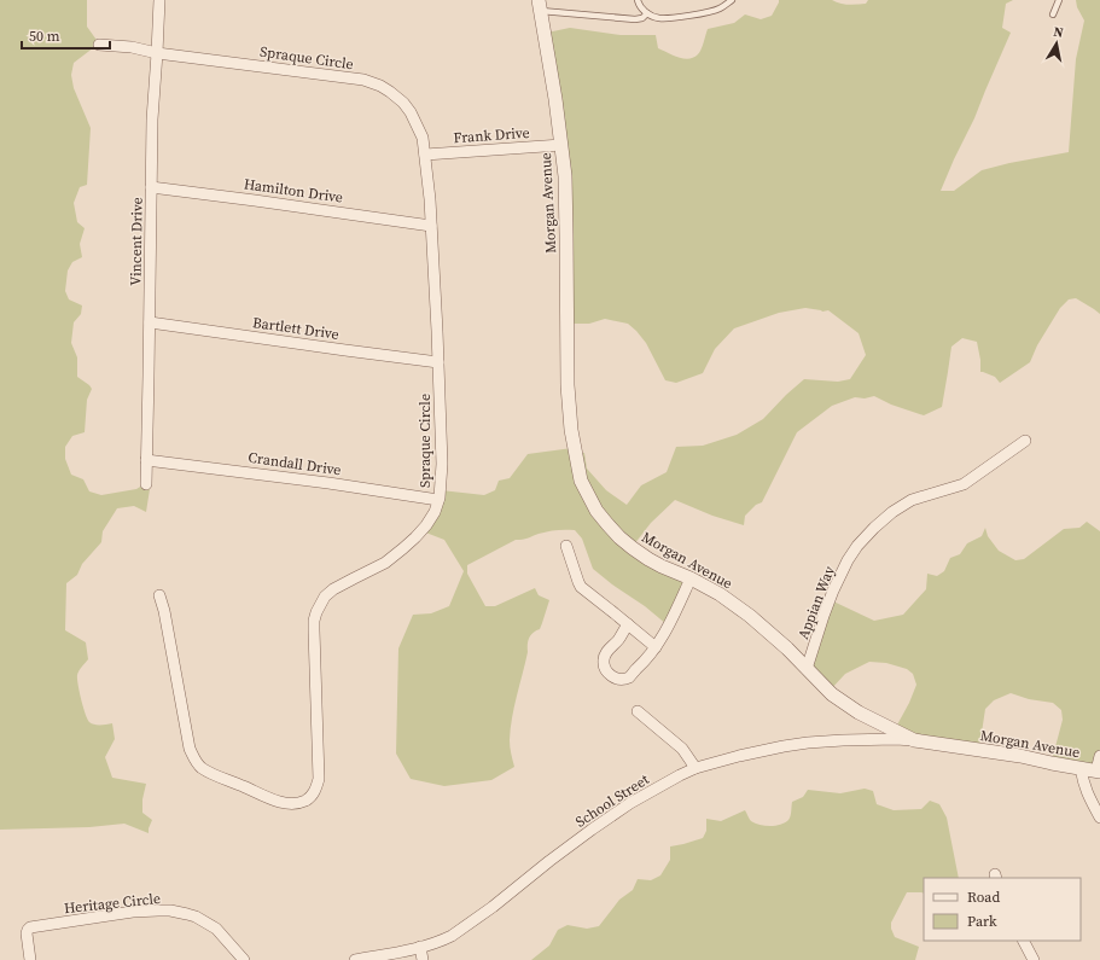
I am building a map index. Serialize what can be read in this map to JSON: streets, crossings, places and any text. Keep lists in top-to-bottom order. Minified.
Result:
{"streets":{"street":["Spraque Circle","Frank Drive","Hamilton Drive","Morgan Avenue","Vincent Drive","Bartlett Drive","Crandall Drive","Appian Way","School Street","Heritage Circle"]},"crossings":[["Spraque Circle","Frank Drive"],["Spraque Circle","Hamilton Drive"],["Spraque Circle","Vincent Drive"],["Spraque Circle","Bartlett Drive"],["Spraque Circle","Crandall Drive"],["Frank Drive","Morgan Avenue"],["Hamilton Drive","Vincent Drive"],["Morgan Avenue","Appian Way"],["Morgan Avenue","School Street"],["Vincent Drive","Bartlett Drive"],["Vincent Drive","Crandall Drive"]],"legend":["Road","Park"],"scale_bar":"50 m","north":"top"}
